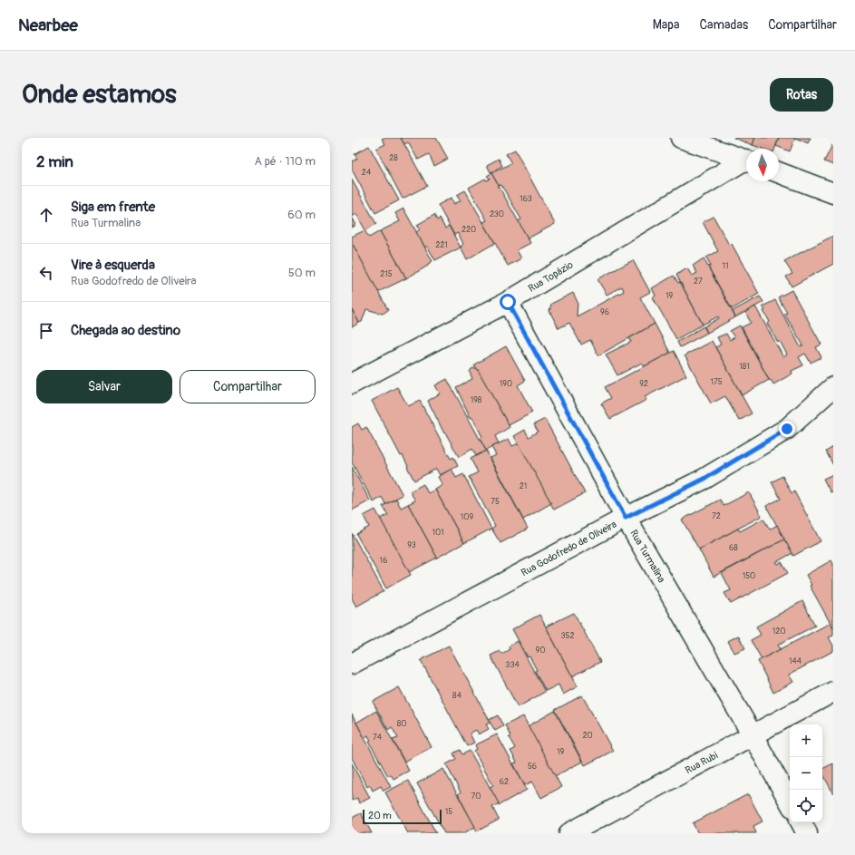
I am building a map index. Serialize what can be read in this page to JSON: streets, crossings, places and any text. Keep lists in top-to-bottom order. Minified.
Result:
{"streets":{"street":["Rua Topázio","Rua Godofredo de Oliveira","Rua Turmalina","Rua Rubi"]},"crossings":[["Rua Topázio","Rua Turmalina"],["Rua Godofredo de Oliveira","Rua Turmalina"],["Rua Turmalina","Rua Rubi"]],"house_numbers":["28","24","163","230","220","221","11","215","27","19","96","181","175","190","92","198","21","75","72","109","101","93","68","16","150","120","352","90","144","334","84","80","20","74","19","56","62","70","15"],"scale_bar":"20 m","north":"bottom","page":{"header":"Nearbee","nav":["Mapa","Camadas","Compartilhar"],"buttons":["Rotas",["Salvar","Compartilhar"]],"title":"Onde estamos","heading":["2 min","A pé · 110 m"],"list":[["Siga em frente","Rua Turmalina","60 m"],["Vire à esquerda","Rua Godofredo de Oliveira","50 m"],"Chegada ao destino"],"map_buttons":["+","−"],"scale":"20 m"}}
